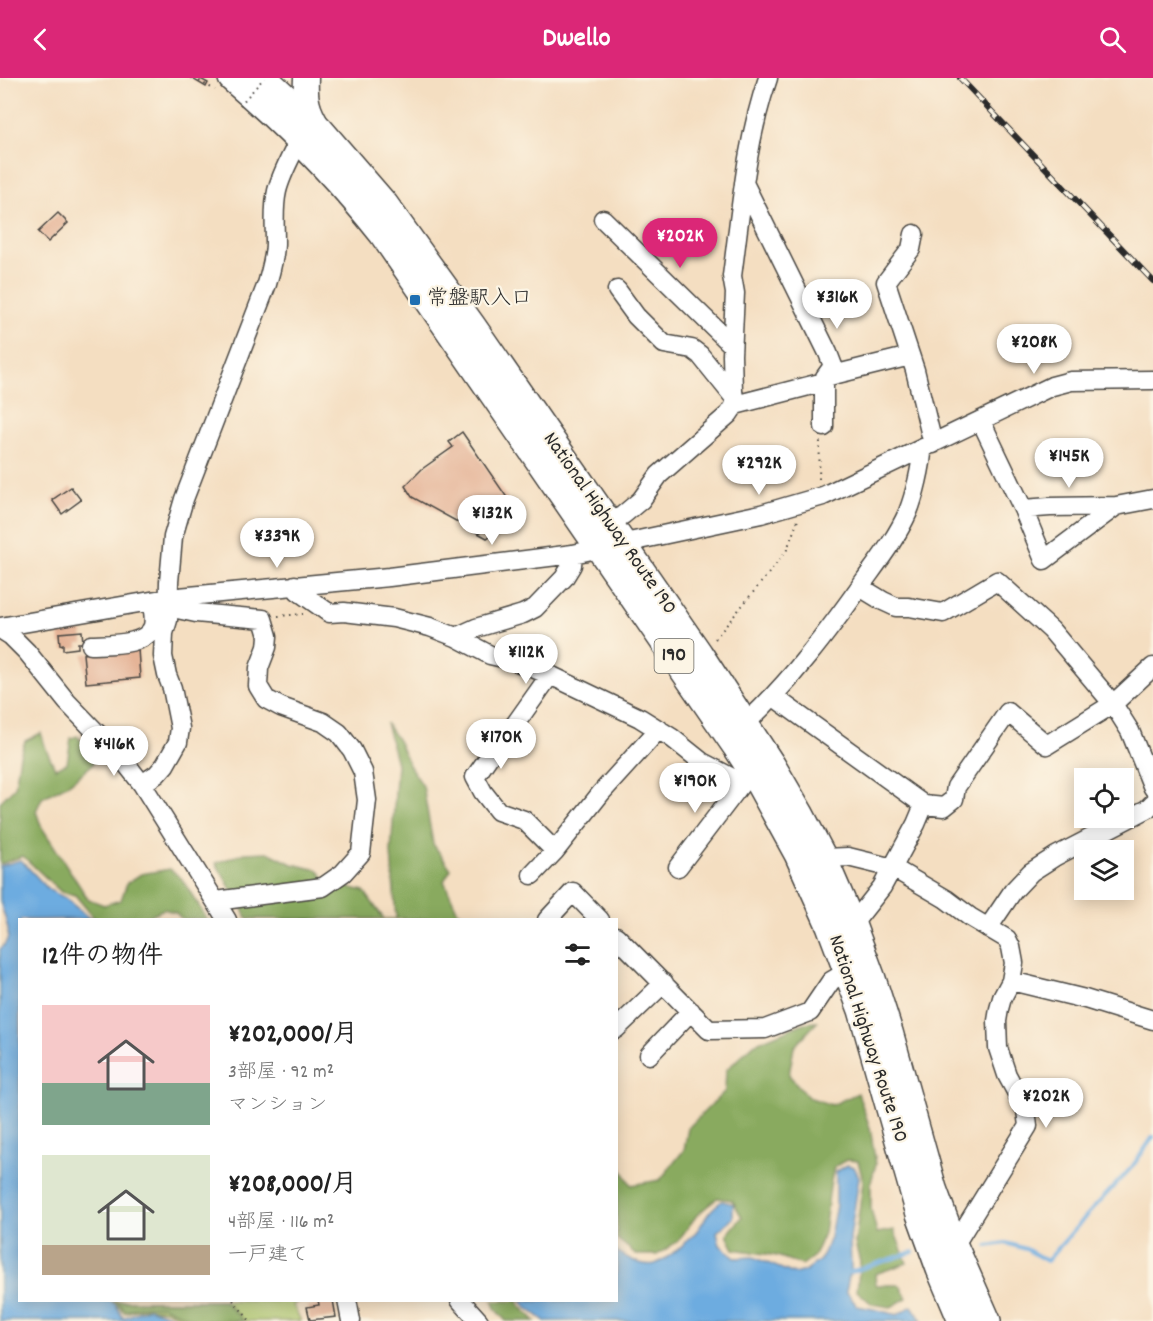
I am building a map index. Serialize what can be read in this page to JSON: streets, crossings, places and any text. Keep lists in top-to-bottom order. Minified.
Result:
{"streets":{"highway":["National Highway Route 190","190"]},"places":{"transit":["常盤駅入口"]},"page":{"header":"Dwello","price":["¥202K","¥316K","¥208K","¥145K","¥292K","¥132K","¥339K","¥112K","¥170K","¥416K","¥190K","¥202K"],"heading":"12件の物件","list":[{"name":"¥202,000/月","note":"3部屋 · 92 m² · マンション"},{"name":"¥208,000/月","note":"4部屋 · 116 m² · 一戸建て"}]}}
